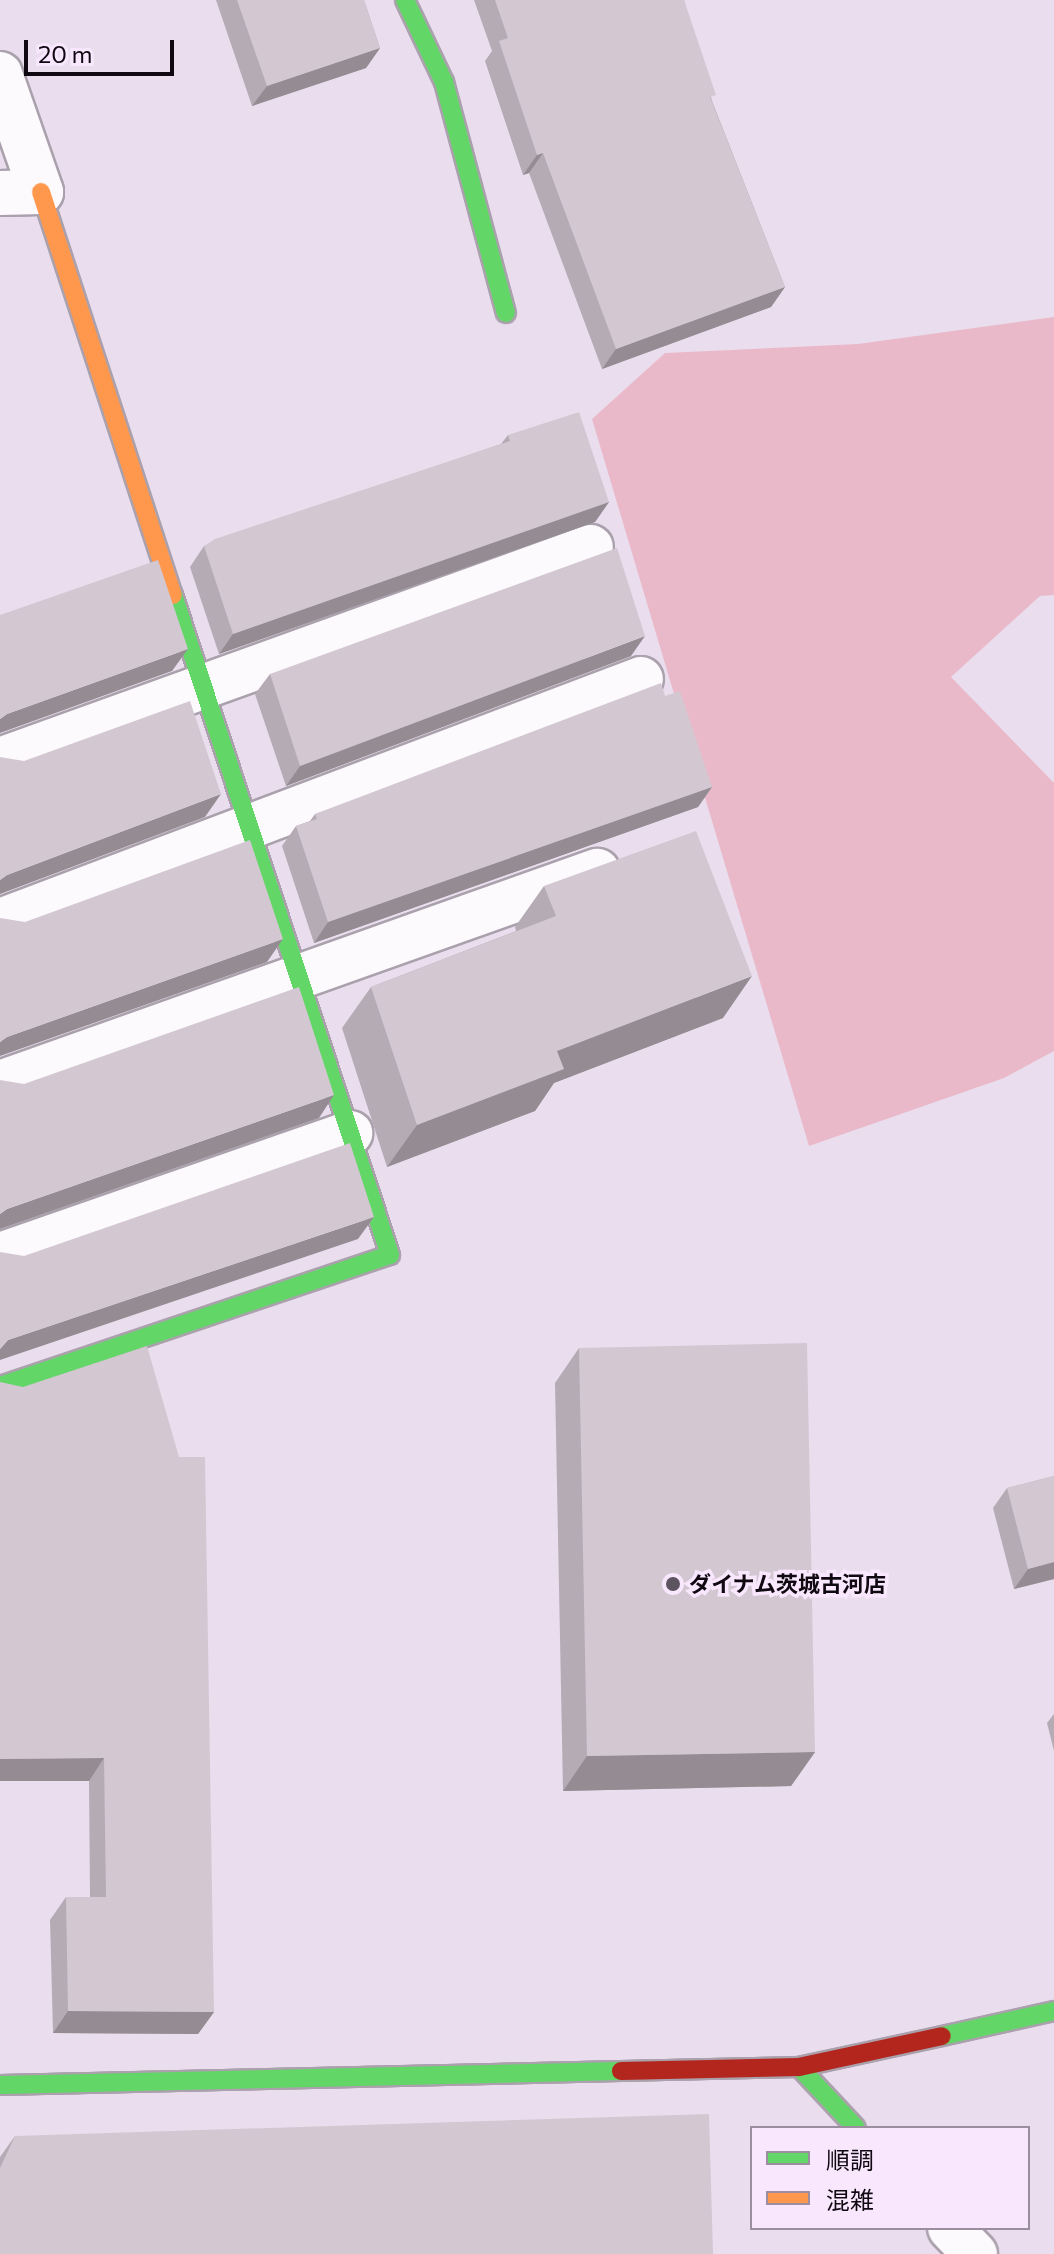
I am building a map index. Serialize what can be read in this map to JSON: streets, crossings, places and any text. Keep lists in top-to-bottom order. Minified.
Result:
{"places":["ダイナム茨城古河店"],"legend":["順調","混雑"],"scale_bar":"20 m"}
